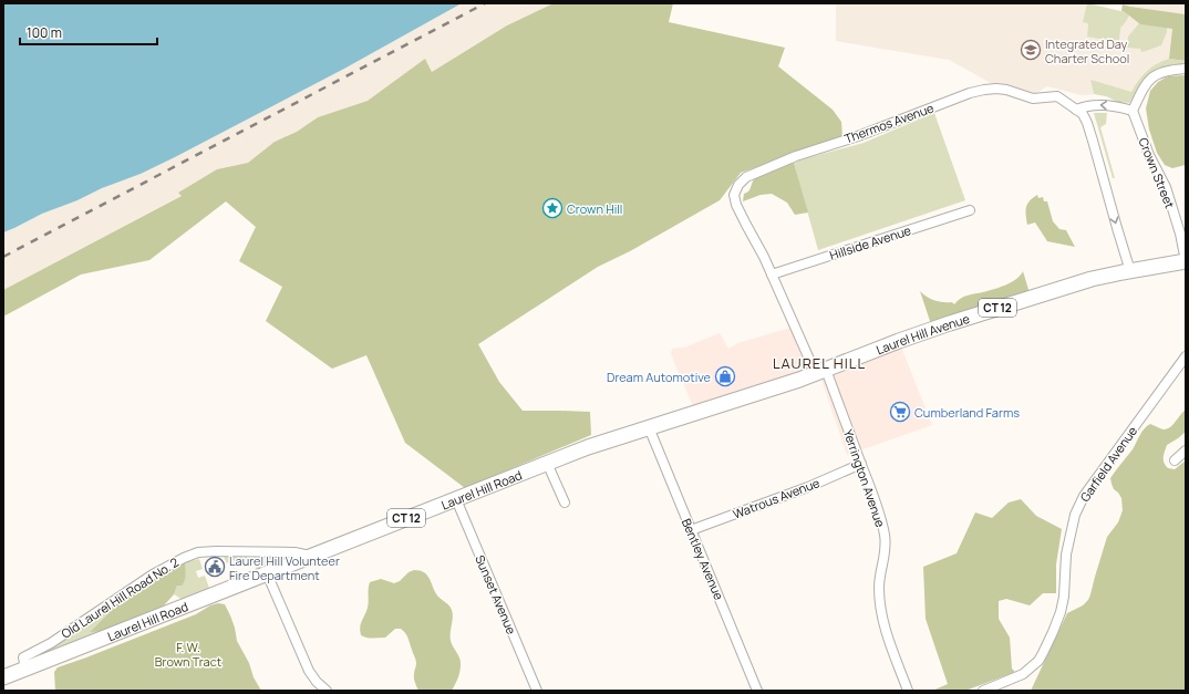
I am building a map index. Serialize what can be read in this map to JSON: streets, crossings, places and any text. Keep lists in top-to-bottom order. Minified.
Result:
{"streets":{"highway":["CT 12","Laurel Hill Avenue","Laurel Hill Road"],"street":["Thermos Avenue","Crown Street","Hillside Avenue","Garfield Avenue","Yerrington Avenue","Watrous Avenue","Bentley Avenue","Sunset Avenue","Old Laurel Hill Road No. 2"]},"crossings":[["Thermos Avenue","Hillside Avenue"],["Thermos Avenue","Laurel Hill Avenue"],["Thermos Avenue","Yerrington Avenue"],["Thermos Avenue","Laurel Hill Road"],["Crown Street","Laurel Hill Avenue"],["Laurel Hill Avenue","Yerrington Avenue"],["Laurel Hill Avenue","Laurel Hill Road"],["Yerrington Avenue","Laurel Hill Road"],["Yerrington Avenue","Watrous Avenue"],["Laurel Hill Road","Bentley Avenue"],["Laurel Hill Road","Sunset Avenue"],["Laurel Hill Road","Old Laurel Hill Road No. 2"],["Watrous Avenue","Bentley Avenue"]],"districts":["LAUREL HILL"],"parks":["F. W. Brown Tract"],"places":{"school or university":["Integrated Day Charter School"],"place":["Crown Hill"],"shop":["Dream Automotive"],"supermarket":["Cumberland Farms"],"public building":["Laurel Hill Volunteer Fire Department"]},"scale_bar":"100 m"}
